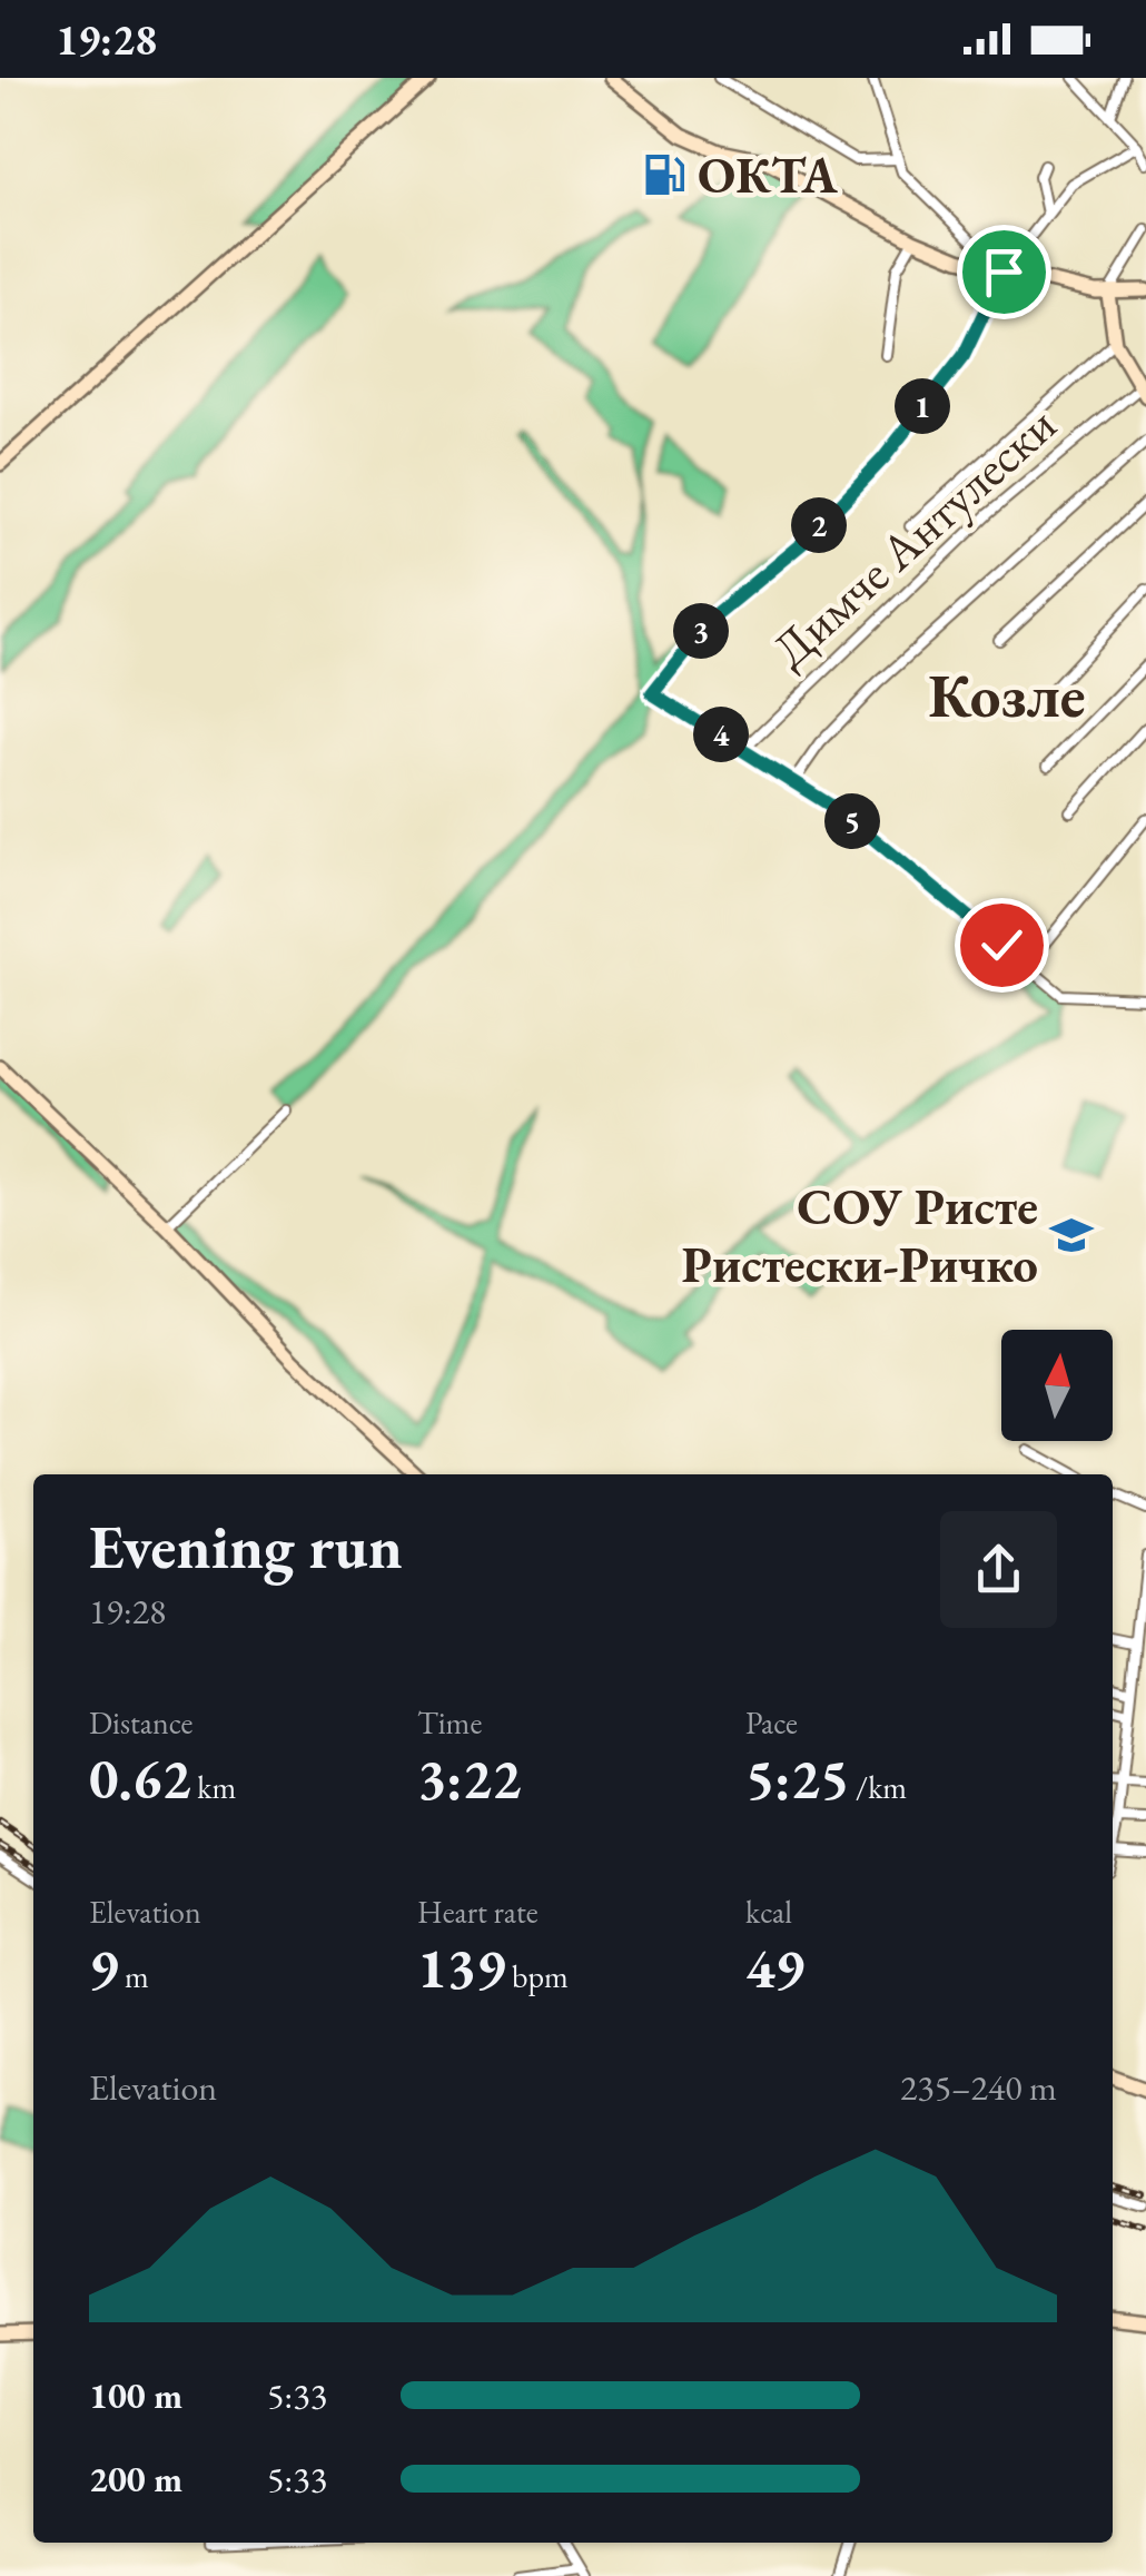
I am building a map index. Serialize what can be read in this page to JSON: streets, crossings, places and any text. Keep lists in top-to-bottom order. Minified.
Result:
{"streets":{"main road":["Димче Антулески"]},"districts":["Козле"],"places":{"fuel station":["ОКТА"],"school or university":["СОУ Ристе Ристески-Ричко"]},"north":"top","page":{"status":"19:28","pins":["1","2","3","4","5"],"heading":["Evening run","19:28"],"stats":[["Distance","0.62 km"],["Time","3:22"],["Pace","5:25 /km"],["Elevation","9 m"],["Heart rate","139 bpm"],["kcal","49"]],"chart":["Elevation","235–240 m"],"list":[{"name":"100 m","note":"5:33"},{"name":"200 m","note":"5:33"}]}}
